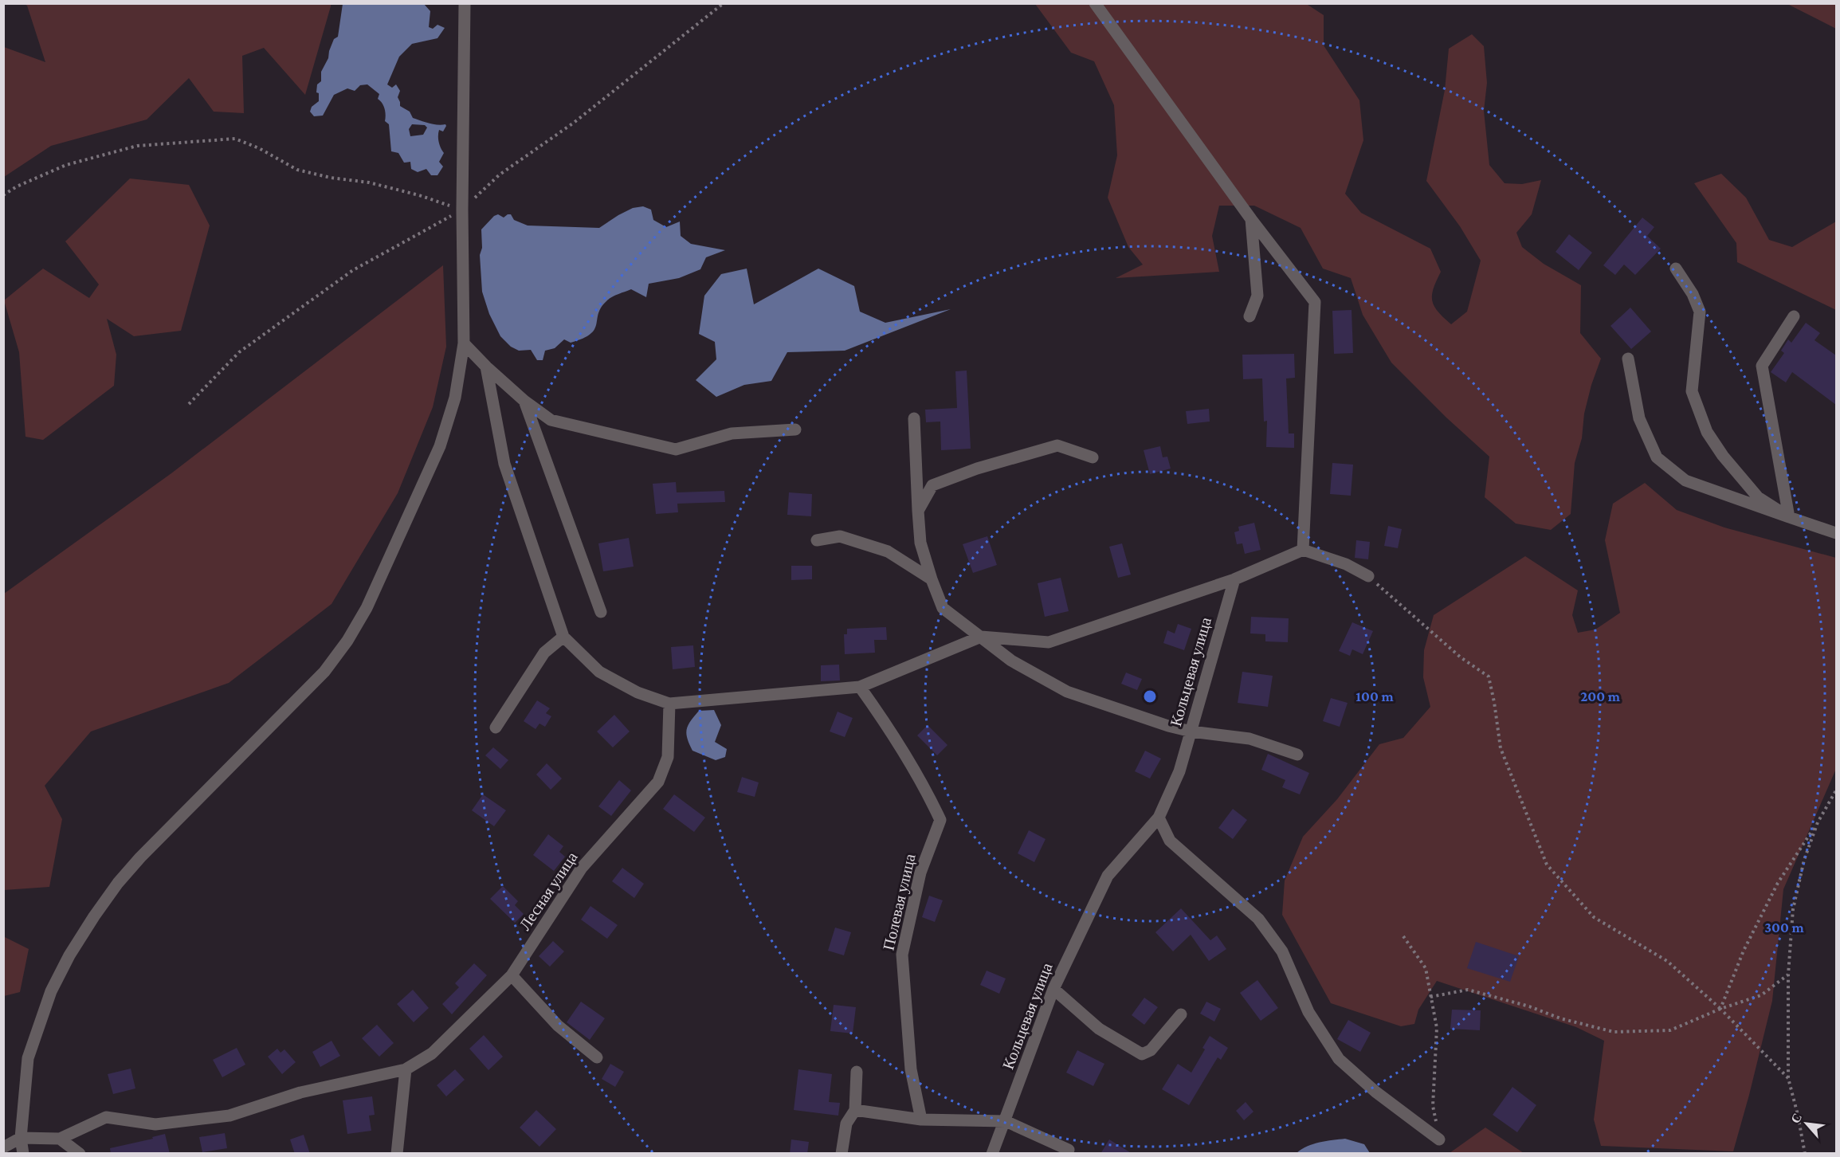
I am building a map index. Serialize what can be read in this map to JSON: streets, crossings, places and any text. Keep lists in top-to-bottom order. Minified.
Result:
{"streets":{"street":["Кольцевая улица","Лесная улица","Полевая улица"]},"north":"top left","rings":["100 m","200 m","300 m"]}
